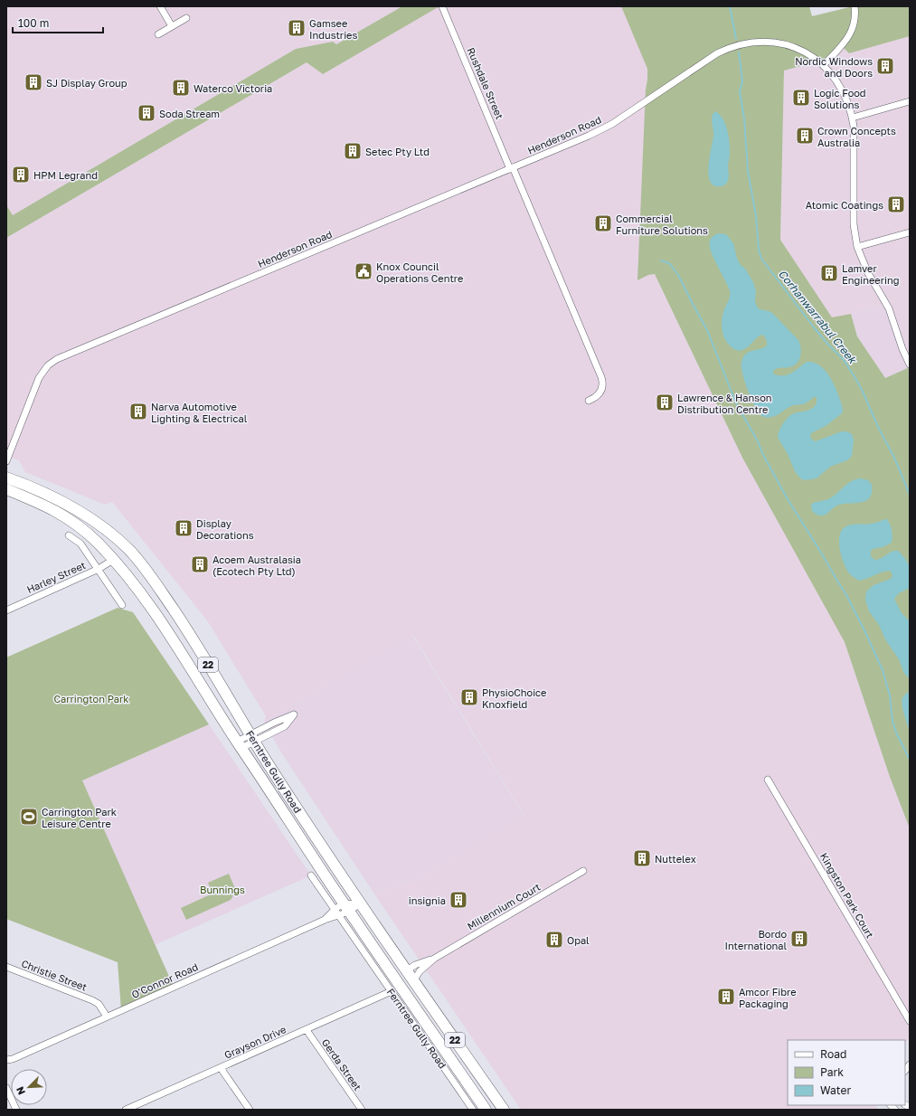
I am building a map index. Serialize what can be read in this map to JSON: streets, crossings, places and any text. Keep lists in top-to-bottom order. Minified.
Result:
{"streets":{"main road":["22","Ferntree Gully Road"],"street":["Rushdale Street","Henderson Road","Harley Street","Kingston Park Court","Millennium Court","Christie Street","O'Connor Road","Grayson Drive","Gerda Street"]},"crossings":[["Rushdale Street","Henderson Road"],["Harley Street","Ferntree Gully Road"],["Ferntree Gully Road","Millennium Court"],["Ferntree Gully Road","O'Connor Road"],["Ferntree Gully Road","Grayson Drive"],["Christie Street","O'Connor Road"],["Grayson Drive","Gerda Street"]],"water":["Corhanwarrabul Creek"],"parks":["Carrington Park","Bunnings"],"places":{"building":["Gamsee Industries","Nordic Windows and Doors","SJ Display Group","Waterco Victoria","Logic Food Solutions","Soda Stream","Crown Concepts Australia","Setec Pty Ltd","HPM Legrand","Atomic Coatings","Commercial Furniture Solutions","Lamver Engineering","Lawrence & Hanson Distribution Centre","Narva Automotive Lighting & Electrical","Display Decorations","Acoem Australasia (Ecotech Pty Ltd)","PhysioChoice Knoxfield","Nuttelex","insignia","Bordo International","Opal","Amcor Fibre Packaging"],"public building":["Knox Council Operations Centre"],"sports":["Carrington Park Leisure Centre"]},"legend":["Road","Park","Water"],"scale_bar":"100 m","north":"bottom left"}
